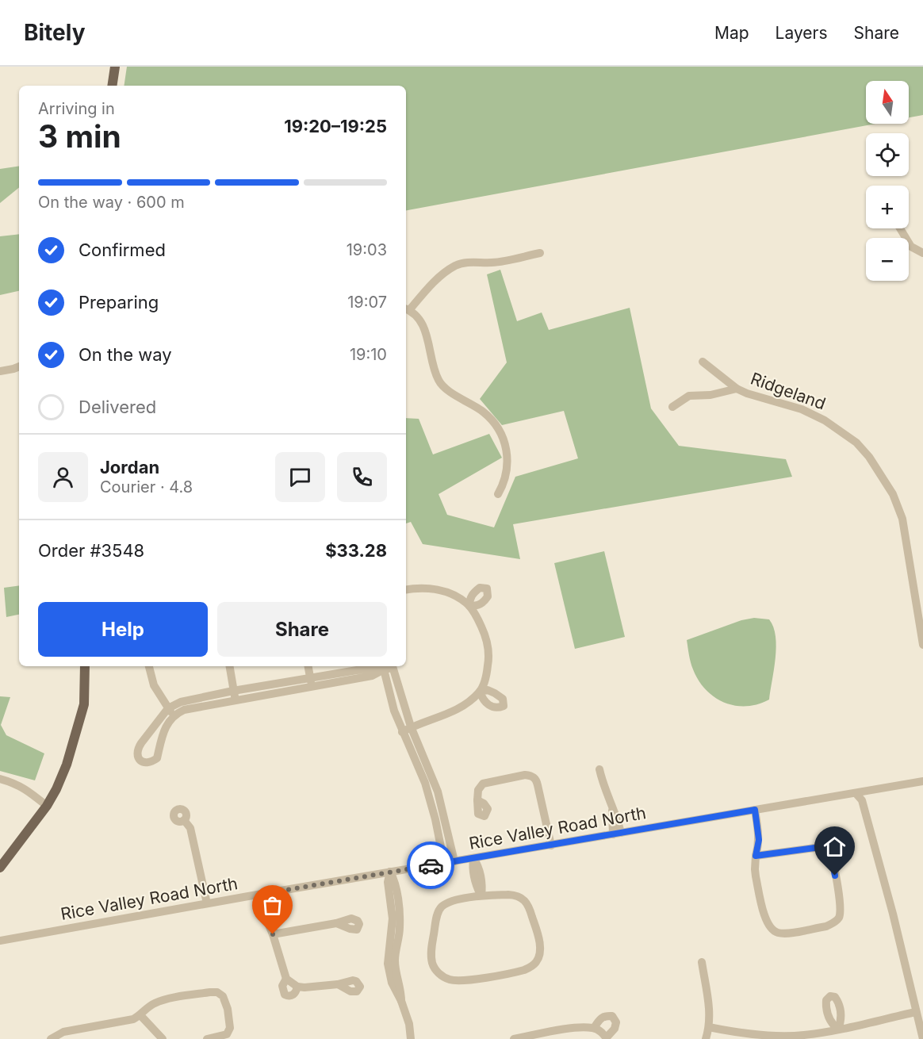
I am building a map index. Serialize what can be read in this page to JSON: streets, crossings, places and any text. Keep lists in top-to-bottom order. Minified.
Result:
{"streets":{"street":["Ridgeland","Rice Valley Road North"]},"north":"top","page":{"header":"Bitely","nav":["Map","Layers","Share"],"map_buttons":["+","−"],"heading":["3 min","Arriving in","19:20–19:25"],"panel":["Jordan","Courier · 4.8","Order #3548","$33.28"],"bar":"On the way · 600 m","list":[["Confirmed","19:03"],["Preparing","19:07"],["On the way","19:10"],"Delivered"],"buttons":["Help","Share"]}}
